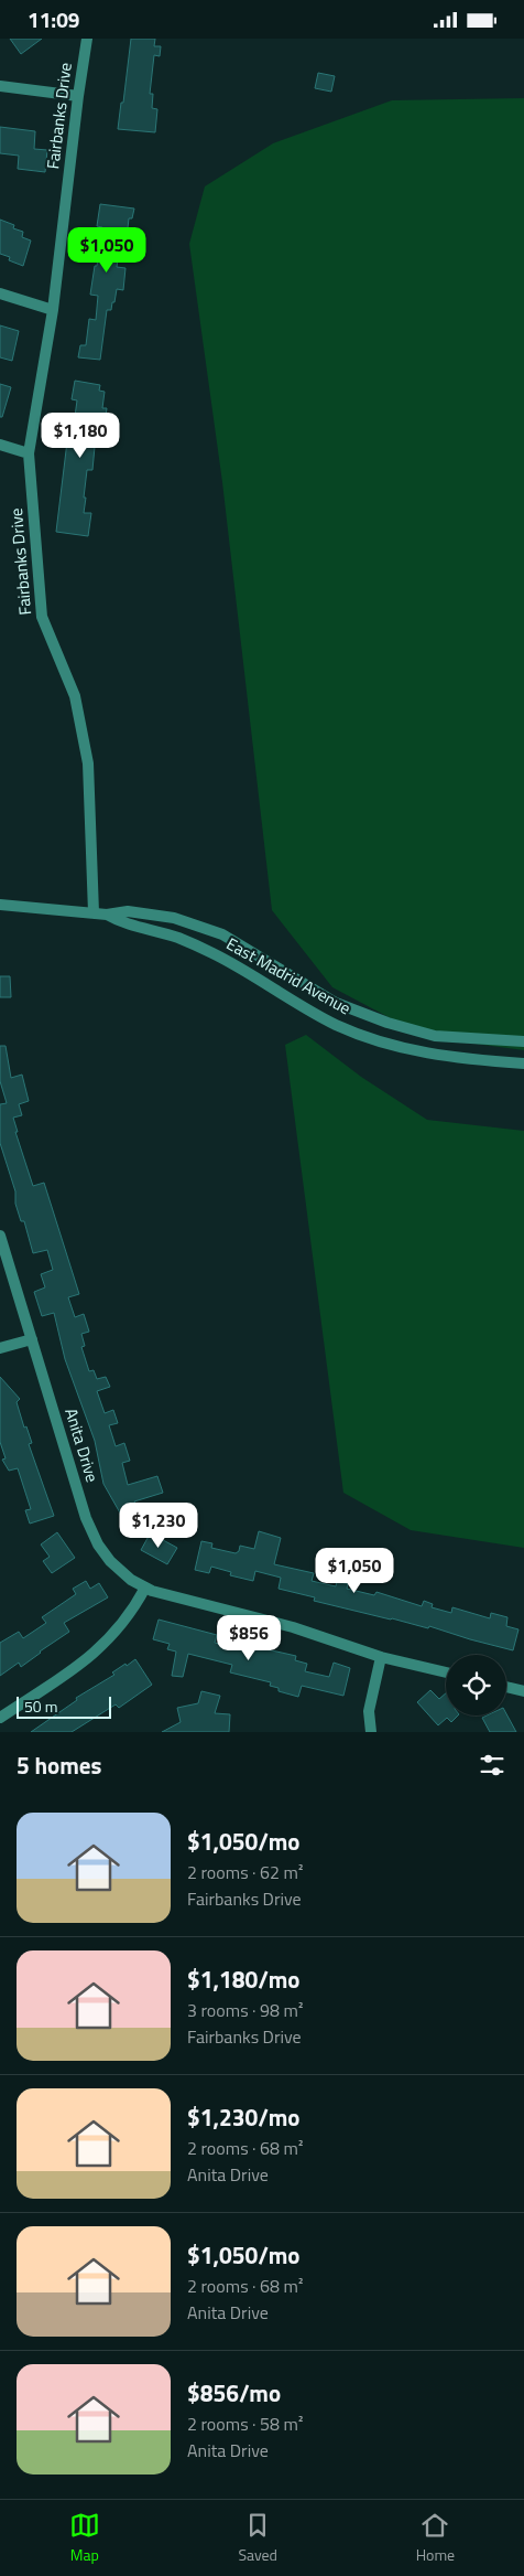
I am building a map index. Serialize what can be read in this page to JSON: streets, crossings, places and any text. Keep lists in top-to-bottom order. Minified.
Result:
{"streets":{"street":["Fairbanks Drive","East Madrid Avenue","Anita Drive"]},"crossings":[["Fairbanks Drive","East Madrid Avenue"]],"scale_bar":"50 m","page":{"status":"11:09","price":["$1,050","$1,180","$1,230","$1,050","$856"],"scale":"50 m","heading":"5 homes","list":[{"name":"$1,050/mo","note":"2 rooms · 62 m² · Fairbanks Drive"},{"name":"$1,180/mo","note":"3 rooms · 98 m² · Fairbanks Drive"},{"name":"$1,230/mo","note":"2 rooms · 68 m² · Anita Drive"},{"name":"$1,050/mo","note":"2 rooms · 68 m² · Anita Drive"},{"name":"$856/mo","note":"2 rooms · 58 m² · Anita Drive"}],"tabs":["Map","Saved","Home"]}}
